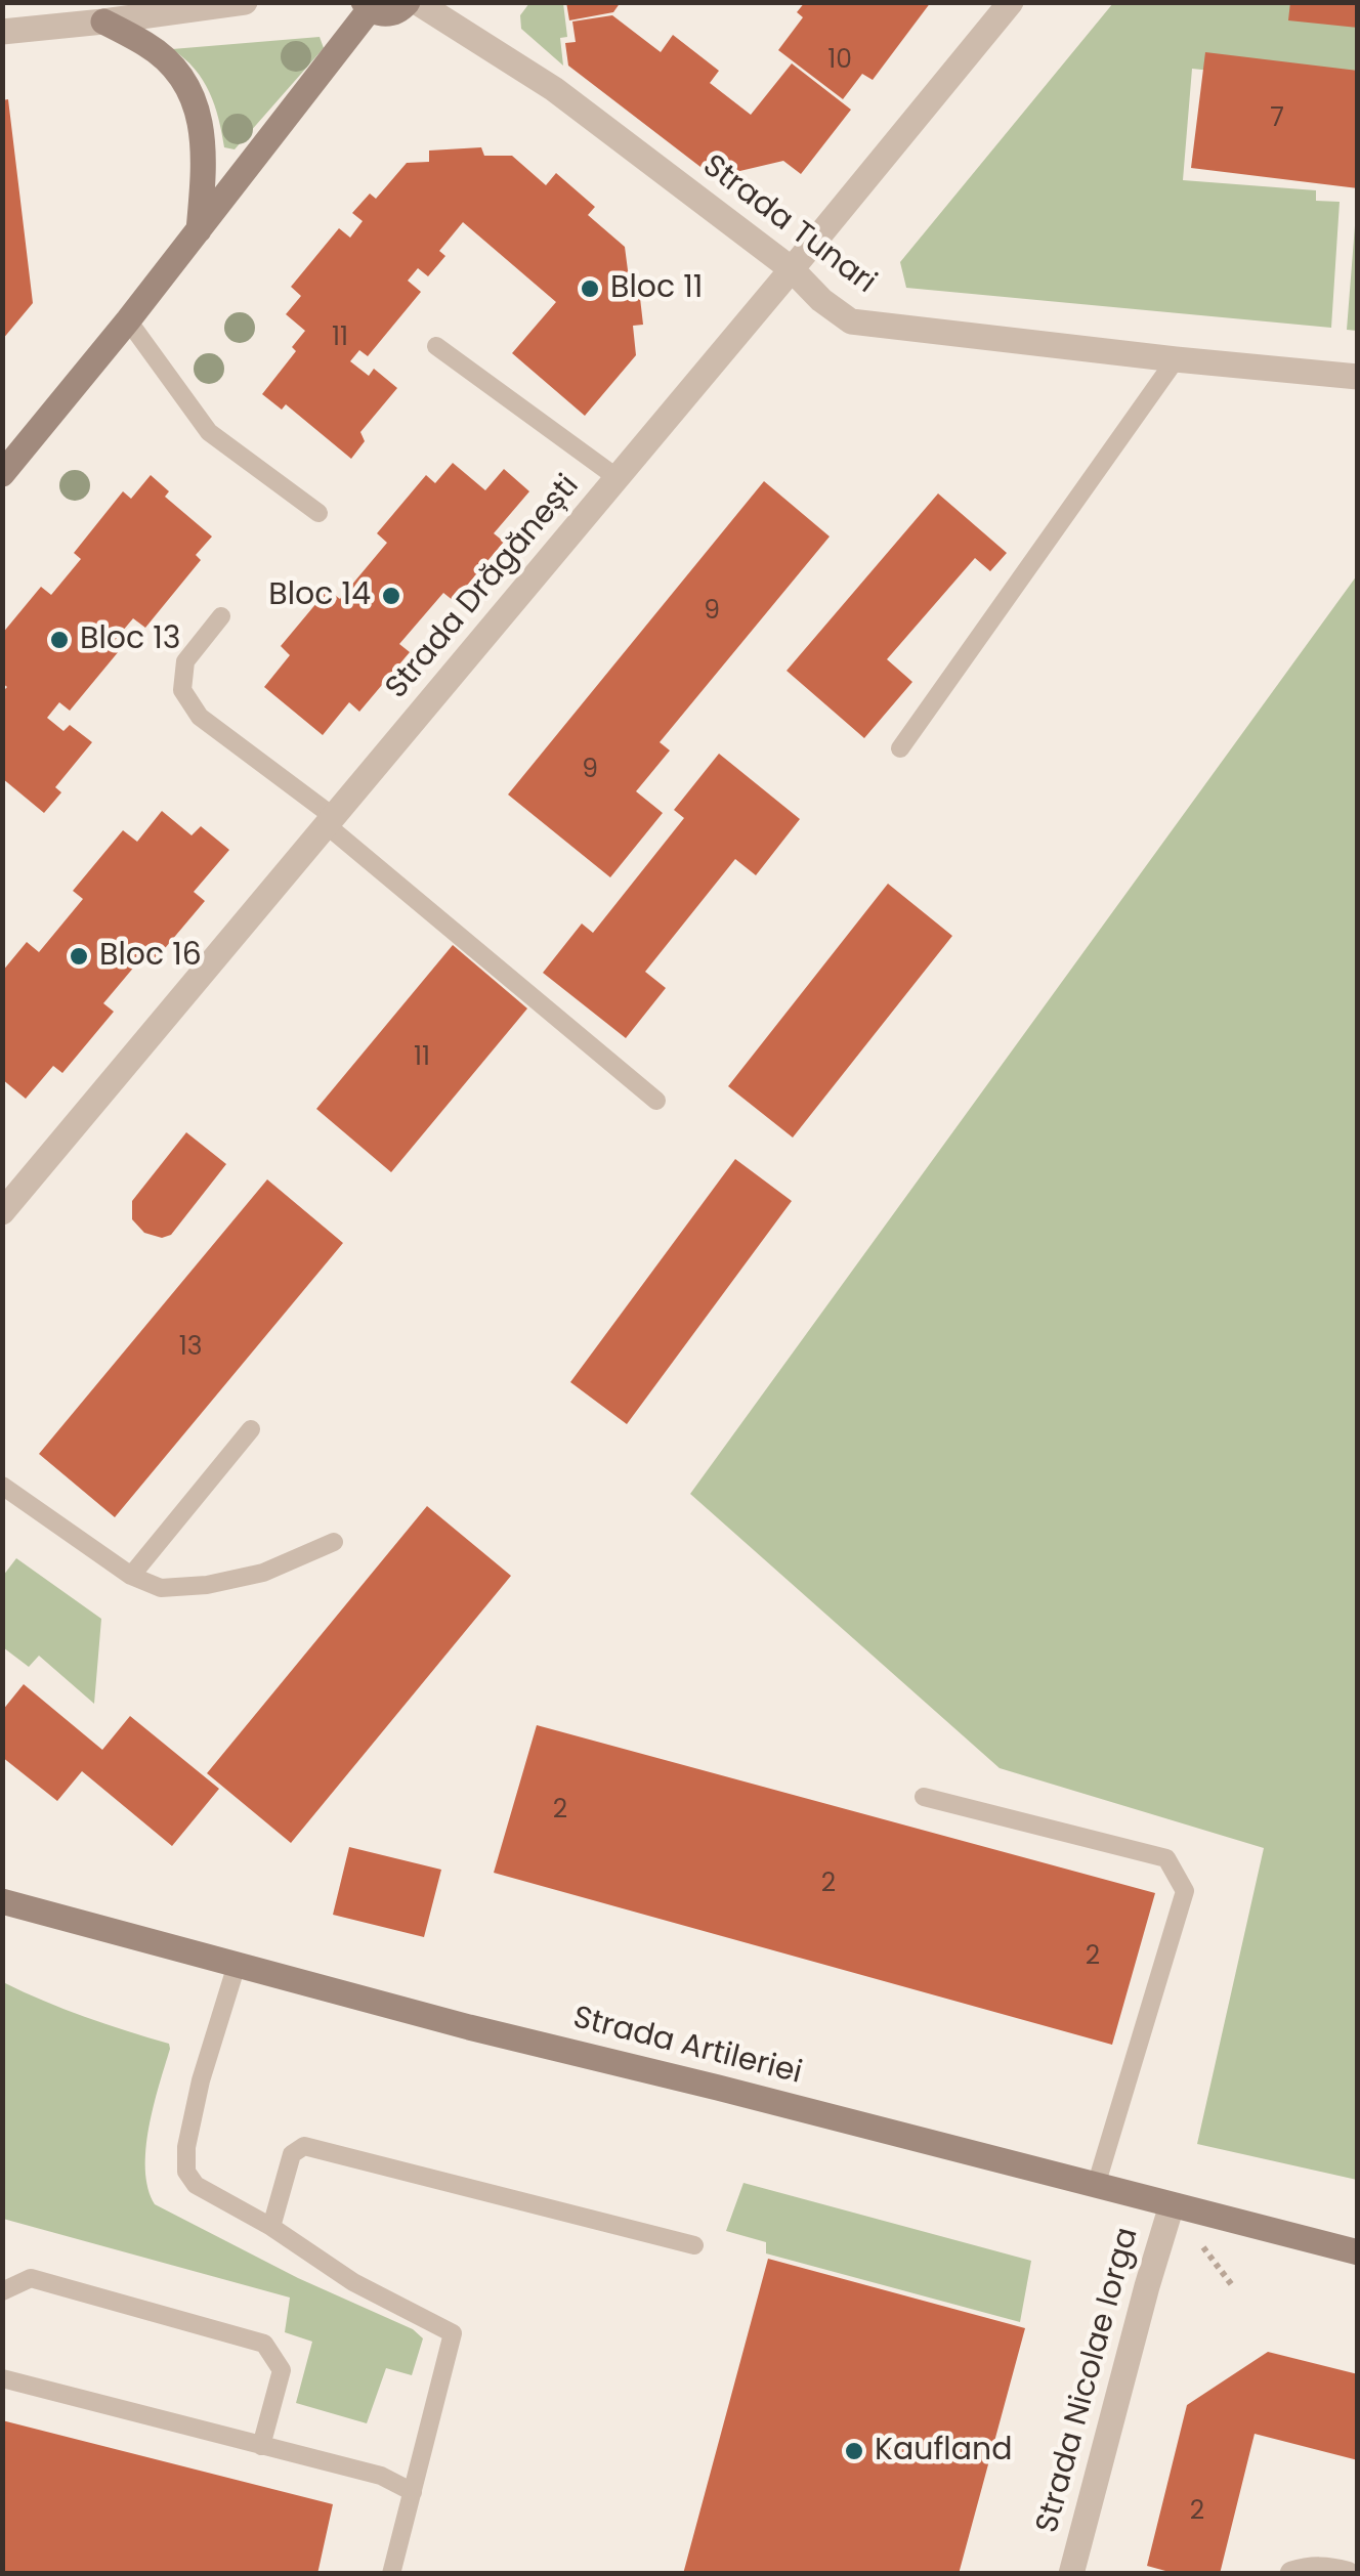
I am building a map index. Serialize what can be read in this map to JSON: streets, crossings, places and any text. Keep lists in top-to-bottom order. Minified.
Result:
{"streets":{"main road":["Strada Artileriei"],"street":["Strada Tunari","Strada Drăgănești","Strada Nicolae Iorga"]},"crossings":[["Strada Tunari","Strada Drăgănești"],["Strada Artileriei","Strada Nicolae Iorga"]],"places":["Bloc 11","Bloc 14","Bloc 13","Bloc 16","Kaufland"],"house_numbers":["10","7","11","9","9","11","13","2","2","2","2"]}
